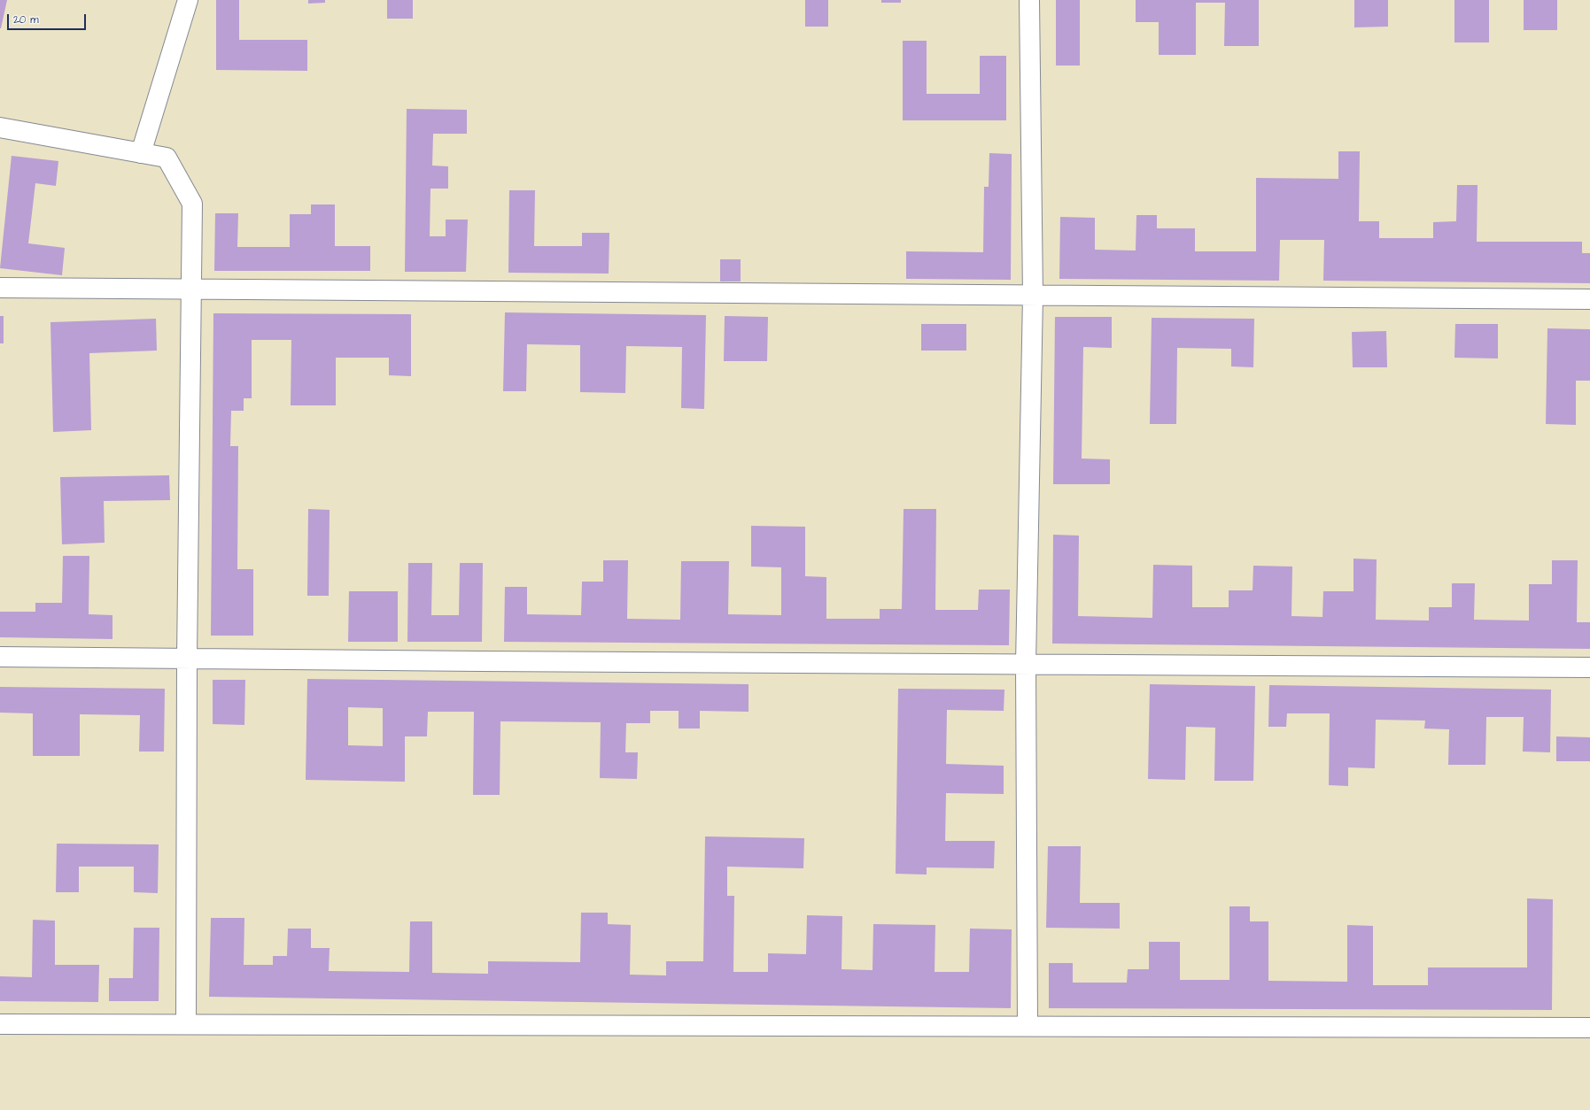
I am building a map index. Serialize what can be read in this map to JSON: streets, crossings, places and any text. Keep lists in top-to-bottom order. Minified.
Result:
{"scale_bar":"20 m"}
